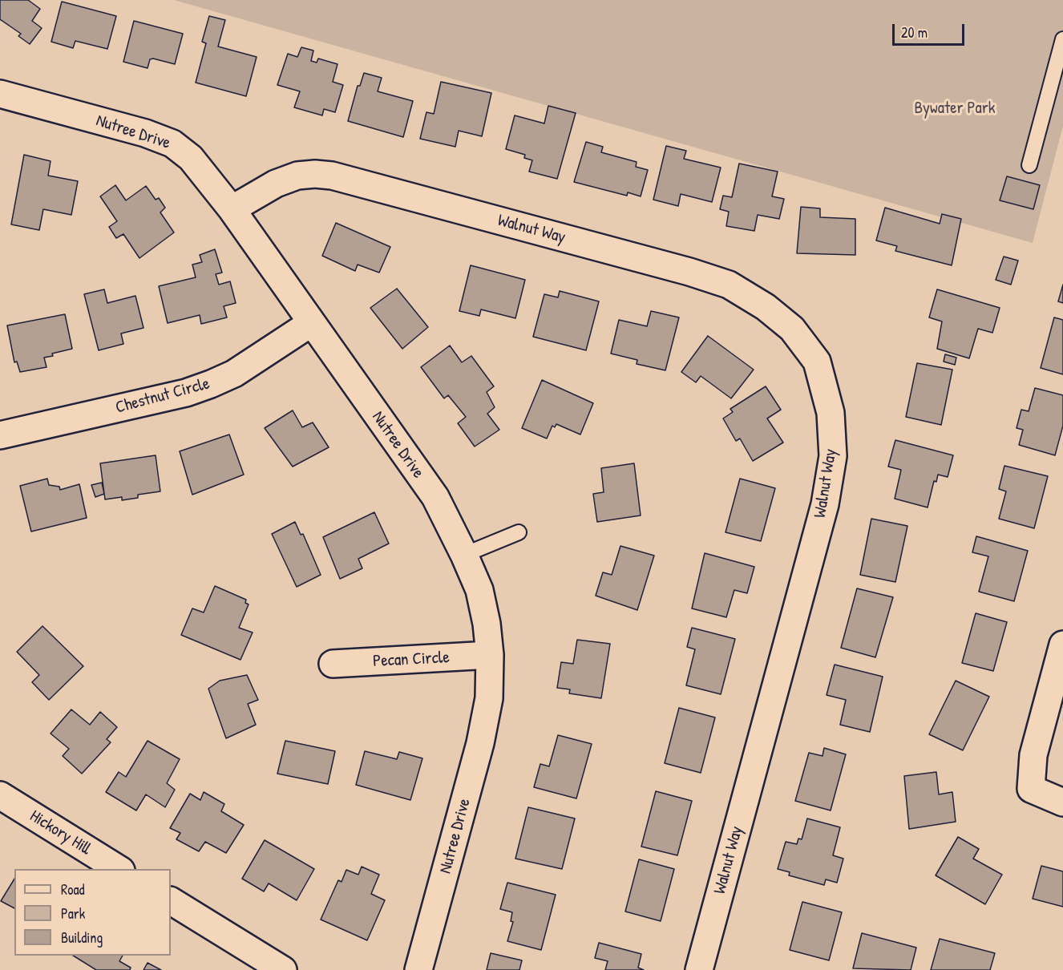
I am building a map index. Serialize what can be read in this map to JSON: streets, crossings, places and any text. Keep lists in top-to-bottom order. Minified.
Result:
{"streets":{"street":["Nutree Drive","Walnut Way","Chestnut Circle","Pecan Circle","Hickory Hill"]},"crossings":[["Nutree Drive","Walnut Way"],["Nutree Drive","Chestnut Circle"],["Nutree Drive","Pecan Circle"]],"parks":["Bywater Park"],"legend":["Road","Park","Building"],"scale_bar":"20 m"}
